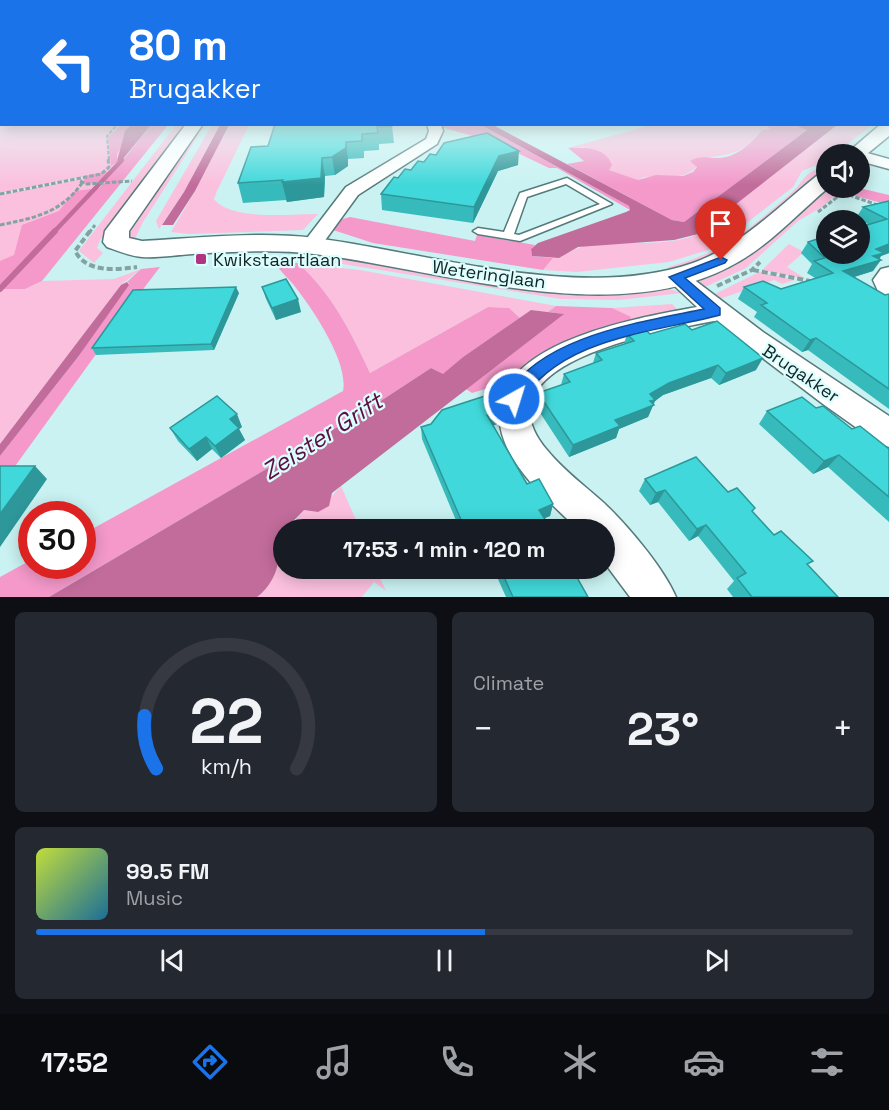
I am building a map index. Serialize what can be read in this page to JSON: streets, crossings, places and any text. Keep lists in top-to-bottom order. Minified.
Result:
{"streets":{"street":["Weteringlaan","Brugakker"]},"crossings":[["Weteringlaan","Brugakker"]],"water":["Zeister Grift"],"places":{"transit":["Kwikstaartlaan"]},"page":{"turn":["80 m","Brugakker"],"limit":"30","trip":"17:53 · 1 min · 120 m","tile":"Climate","heat":["−","23°","+"],"song":["99.5 FM","Music"],"tabs":"17:52","gauge":["22","km/h"]}}
